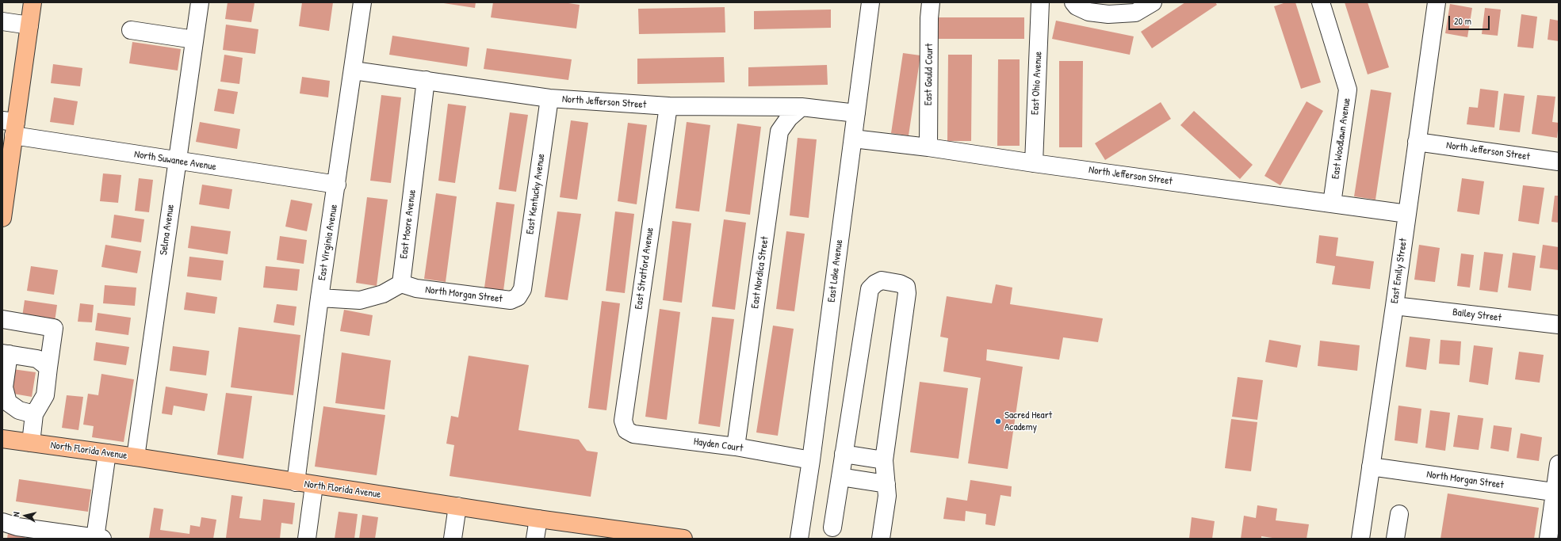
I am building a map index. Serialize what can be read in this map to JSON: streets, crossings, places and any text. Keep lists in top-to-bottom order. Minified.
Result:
{"streets":{"main road":["North Florida Avenue"],"street":["East Gould Court","East Ohio Avenue","North Jefferson Street","East Woodlawn Avenue","North Suwanee Avenue","East Kentucky Avenue","East Moore Avenue","Selma Avenue","East Virginia Avenue","East Stratford Avenue","East Lake Avenue","East Emily Street","East Nordica Street","North Morgan Street","Bailey Street","Hayden Court"]},"crossings":[["East Gould Court","North Jefferson Street"],["East Ohio Avenue","North Jefferson Street"],["North Jefferson Street","East Woodlawn Avenue"],["North Jefferson Street","East Kentucky Avenue"],["North Jefferson Street","East Moore Avenue"],["North Jefferson Street","East Virginia Avenue"],["North Jefferson Street","East Stratford Avenue"],["North Jefferson Street","East Lake Avenue"],["North Jefferson Street","East Emily Street"],["North Jefferson Street","East Nordica Street"],["North Suwanee Avenue","Selma Avenue"],["North Suwanee Avenue","East Virginia Avenue"],["East Kentucky Avenue","North Morgan Street"],["East Moore Avenue","North Morgan Street"],["Selma Avenue","North Florida Avenue"],["East Virginia Avenue","North Florida Avenue"],["East Stratford Avenue","Hayden Court"],["East Lake Avenue","Hayden Court"],["East Emily Street","North Morgan Street"],["East Emily Street","Bailey Street"],["East Nordica Street","Hayden Court"]],"places":["Sacred Heart Academy"],"scale_bar":"20 m","north":"left"}
